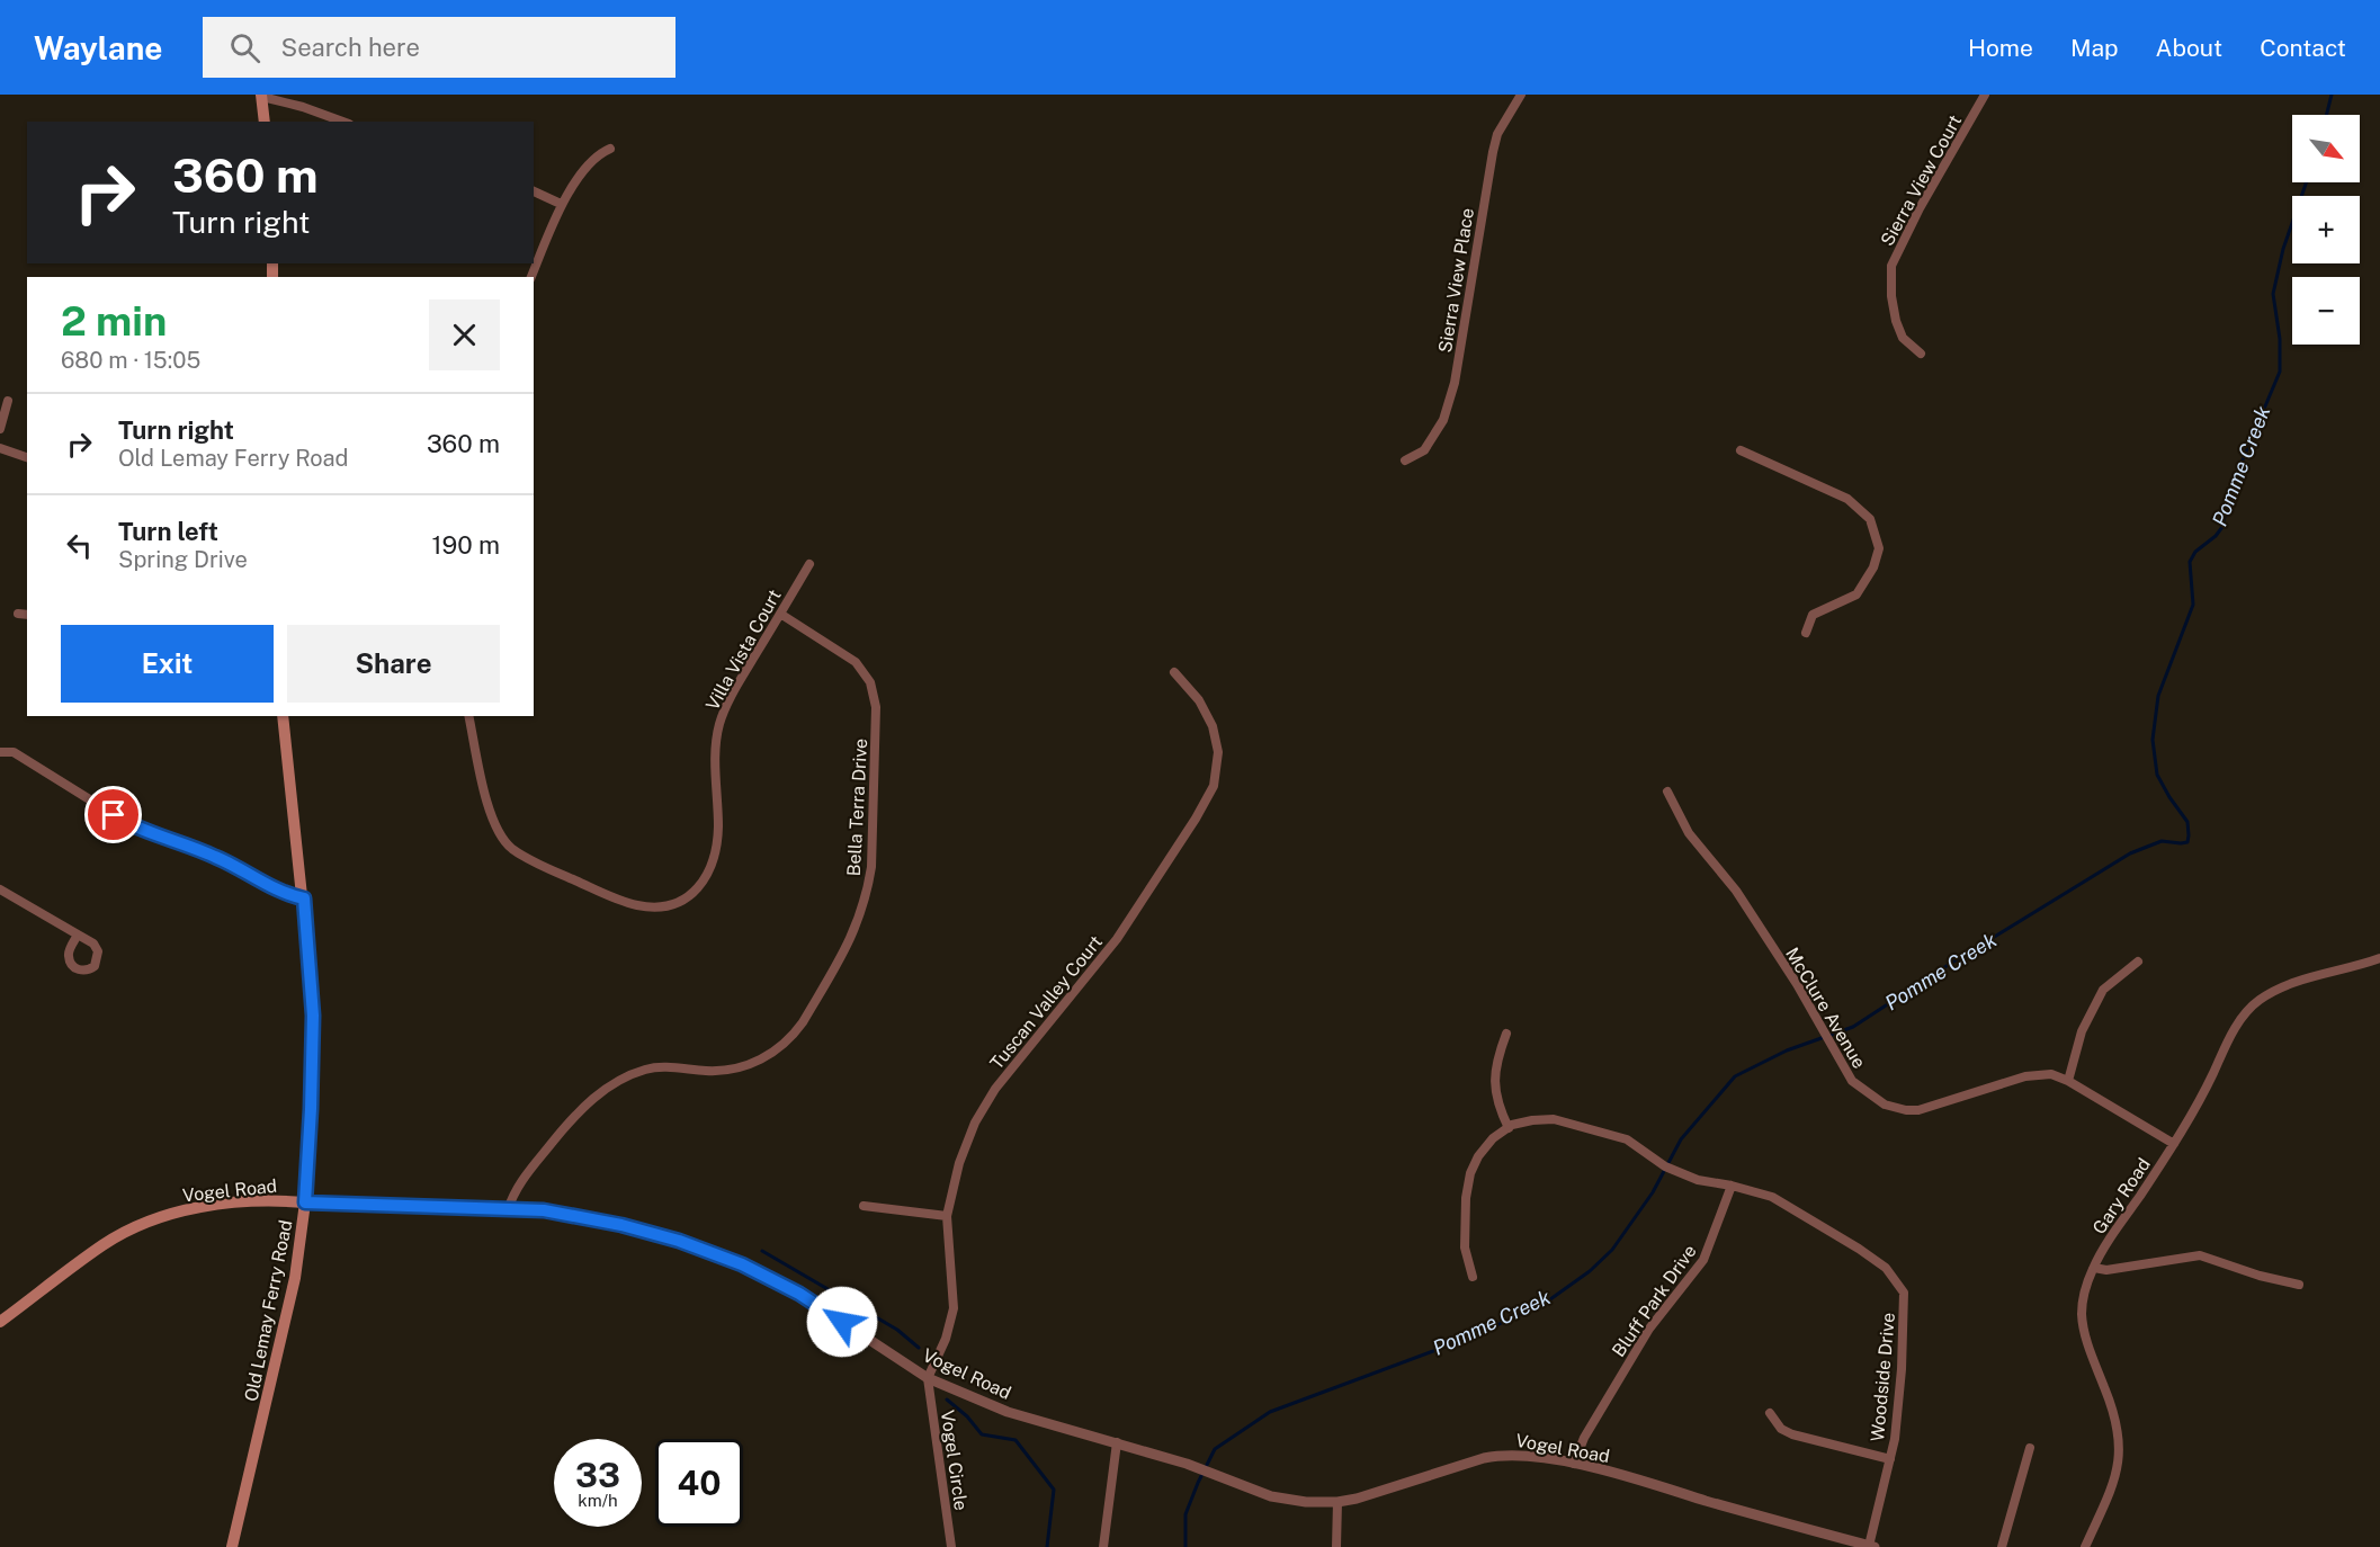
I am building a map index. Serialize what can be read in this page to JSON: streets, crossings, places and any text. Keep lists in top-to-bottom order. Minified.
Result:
{"streets":{"main road":["Vogel Road","Old Lemay Ferry Road"],"street":["Sierra View Court","Sierra View Place","Villa Vista Court","Bella Terra Drive","Tuscan Valley Court","McClure Avenue","Gary Road","Bluff Park Drive","Woodside Drive","Vogel Circle"]},"crossings":[["Villa Vista Court","Bella Terra Drive"],["Bella Terra Drive","Vogel Road"],["Tuscan Valley Court","Vogel Road"],["Tuscan Valley Court","Vogel Circle"],["McClure Avenue","Gary Road"],["Vogel Road","Bluff Park Drive"],["Vogel Road","Old Lemay Ferry Road"],["Vogel Road","Woodside Drive"],["Vogel Road","Vogel Circle"],["Bluff Park Drive","Woodside Drive"]],"water":["Pomme Creek"],"north":"bottom right","page":{"header":"Waylane","search":"Search here","nav":["Home","Map","About","Contact"],"map_buttons":["+","−"],"turn":["360 m","Turn right"],"heading":["2 min","680 m · 15:05"],"list":[{"name":"Turn right","note":"Old Lemay Ferry Road","value":"360 m"},{"name":"Turn left","note":"Spring Drive","value":"190 m"}],"buttons":["Exit","Share"],"speed":"33 km/h","limit":"40"}}
